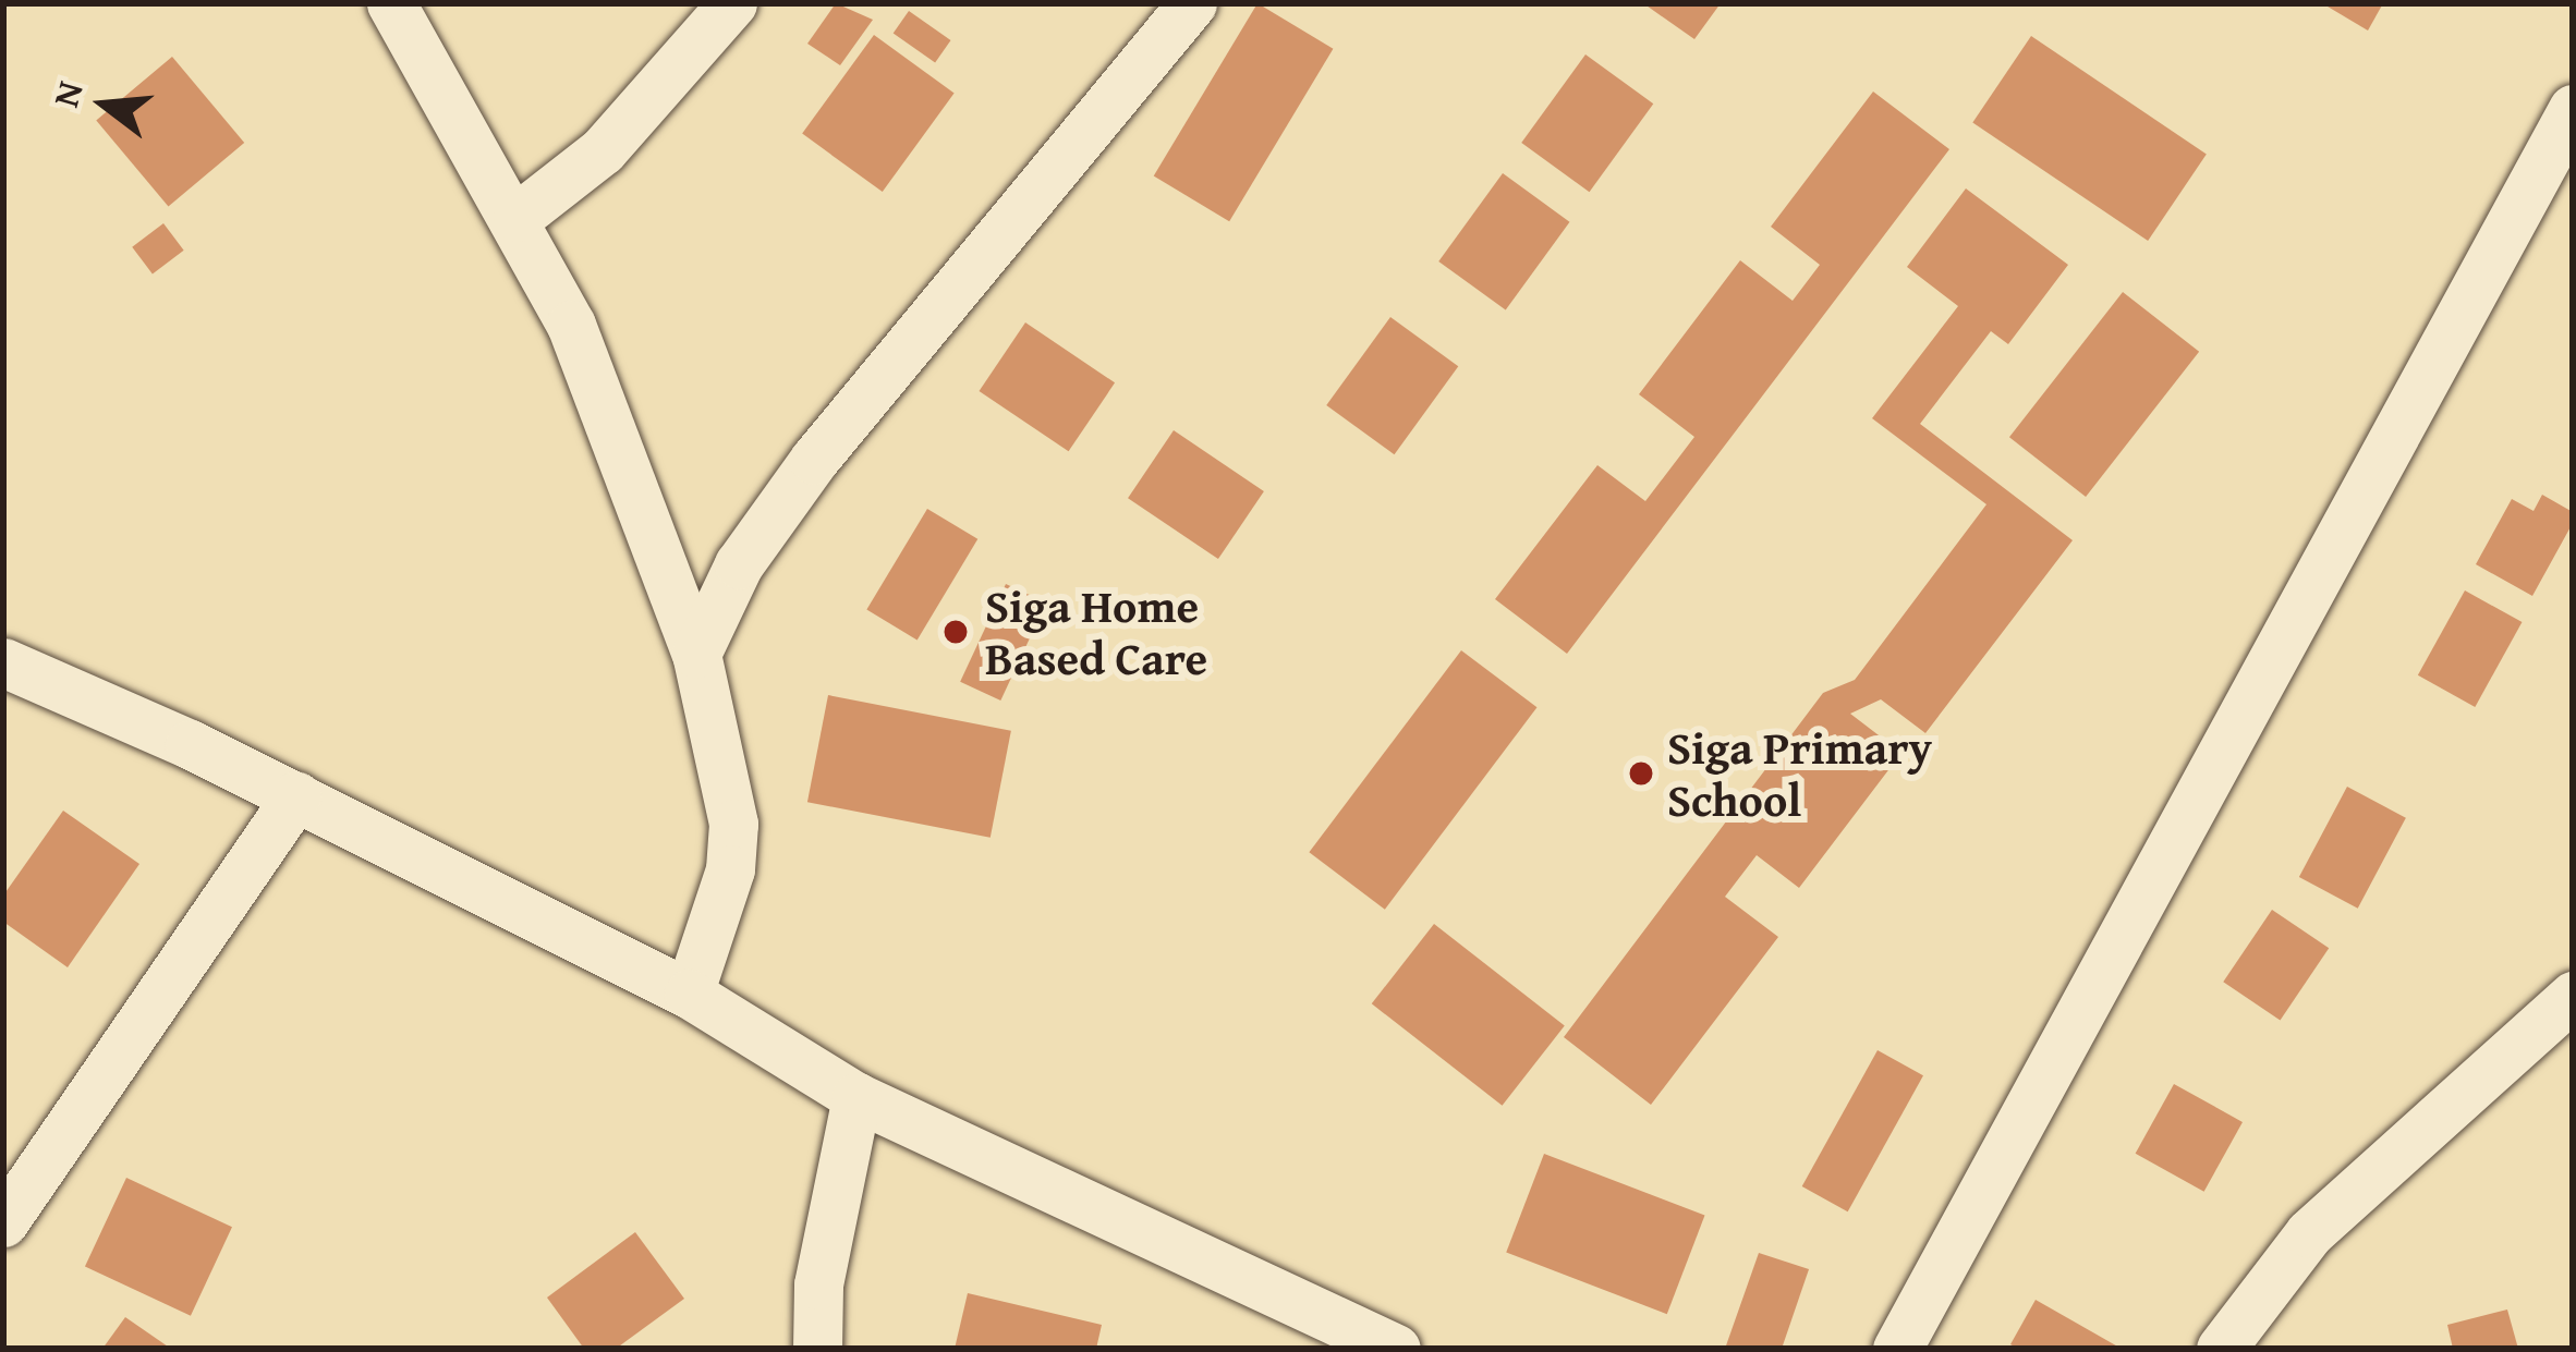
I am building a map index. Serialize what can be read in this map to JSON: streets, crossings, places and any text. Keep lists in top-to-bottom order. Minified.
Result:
{"places":["Siga Home Based Care","Siga Primary School"],"north":"left"}
